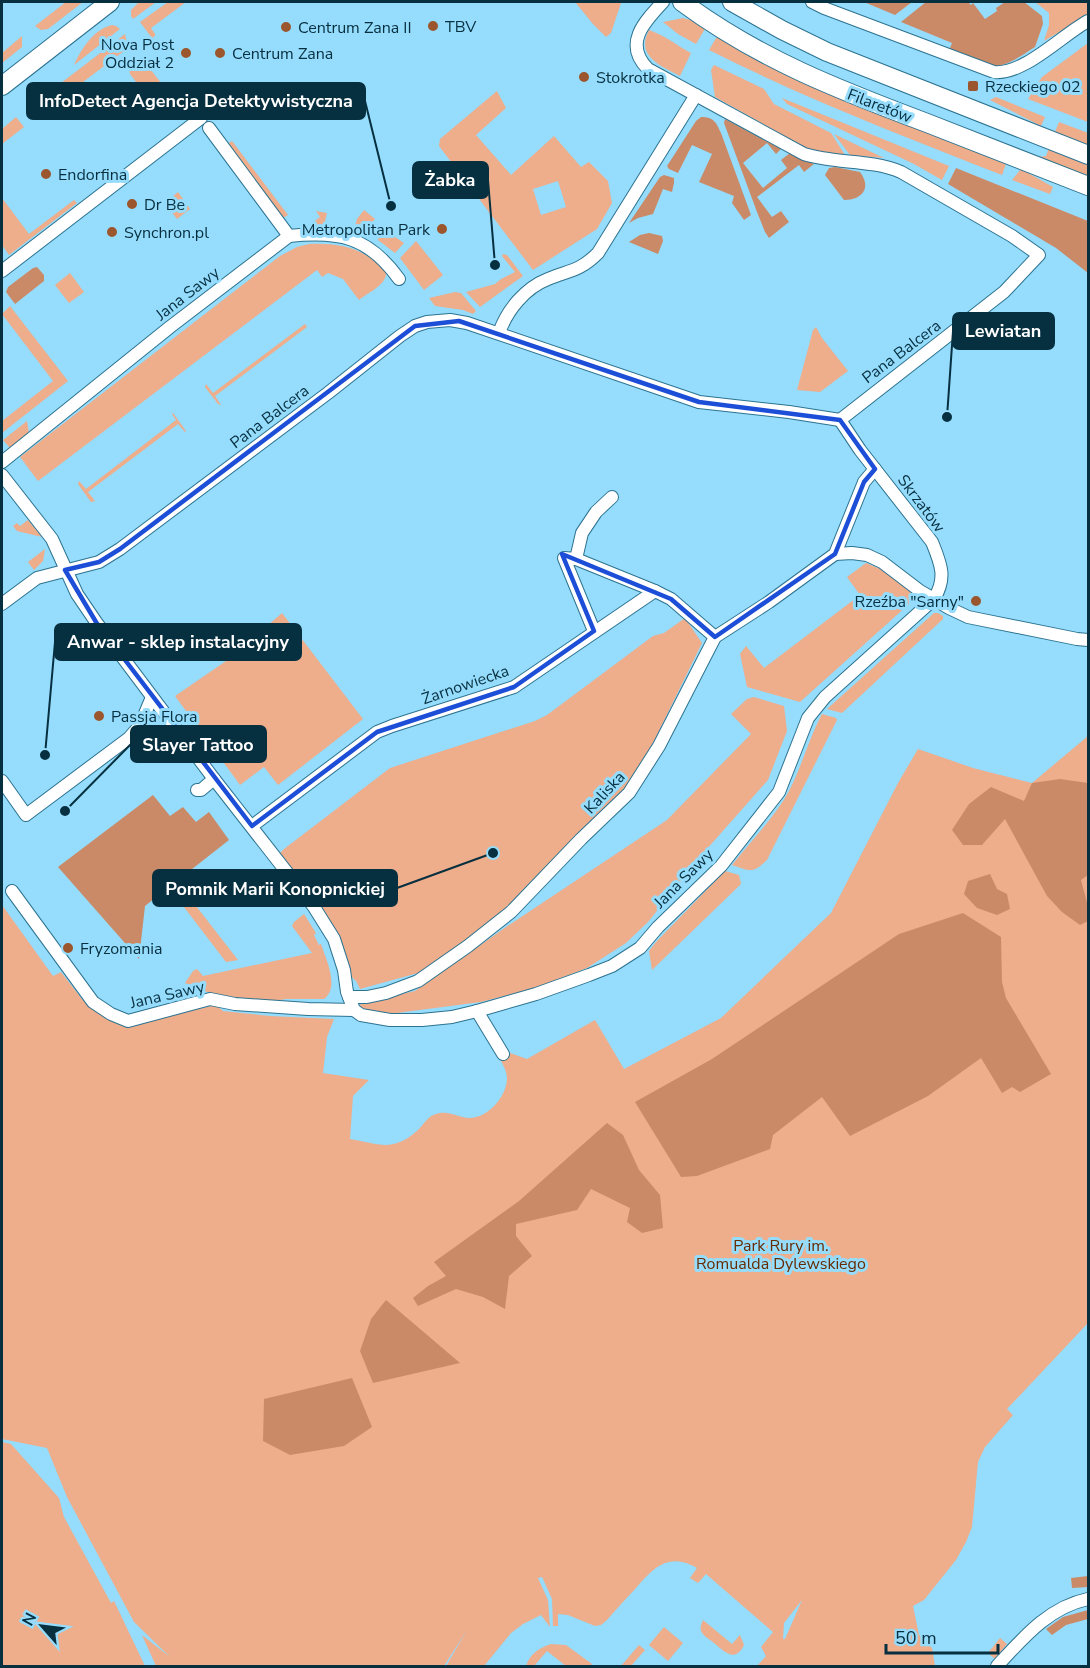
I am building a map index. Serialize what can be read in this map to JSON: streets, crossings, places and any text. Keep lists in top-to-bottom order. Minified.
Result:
{"streets":{"main road":["Filaretów"],"street":["Jana Sawy","Pana Balcera","Skrzatów","Żarnowiecka","Kaliska"]},"crossings":[["Jana Sawy","Skrzatów"],["Pana Balcera","Skrzatów"]],"parks":["Park Rury im. Romualda Dylewskiego"],"places":{"other":["TBV","Centrum Zana II","Nova Post Oddział 2","Centrum Zana","Stokrotka","Endorfina","Dr Be","InfoDetect Agencja Detektywistyczna","Metropolitan Park","Synchron.pl","Żabka","Lewiatan","Rzeźba \"Sarny\"","Passja Flora","Anwar - sklep instalacyjny","Slayer Tattoo","Pomnik Marii Konopnickiej","Fryzomania"],"transit":["Rzeckiego 02"]},"scale_bar":"50 m","north":"top left"}
